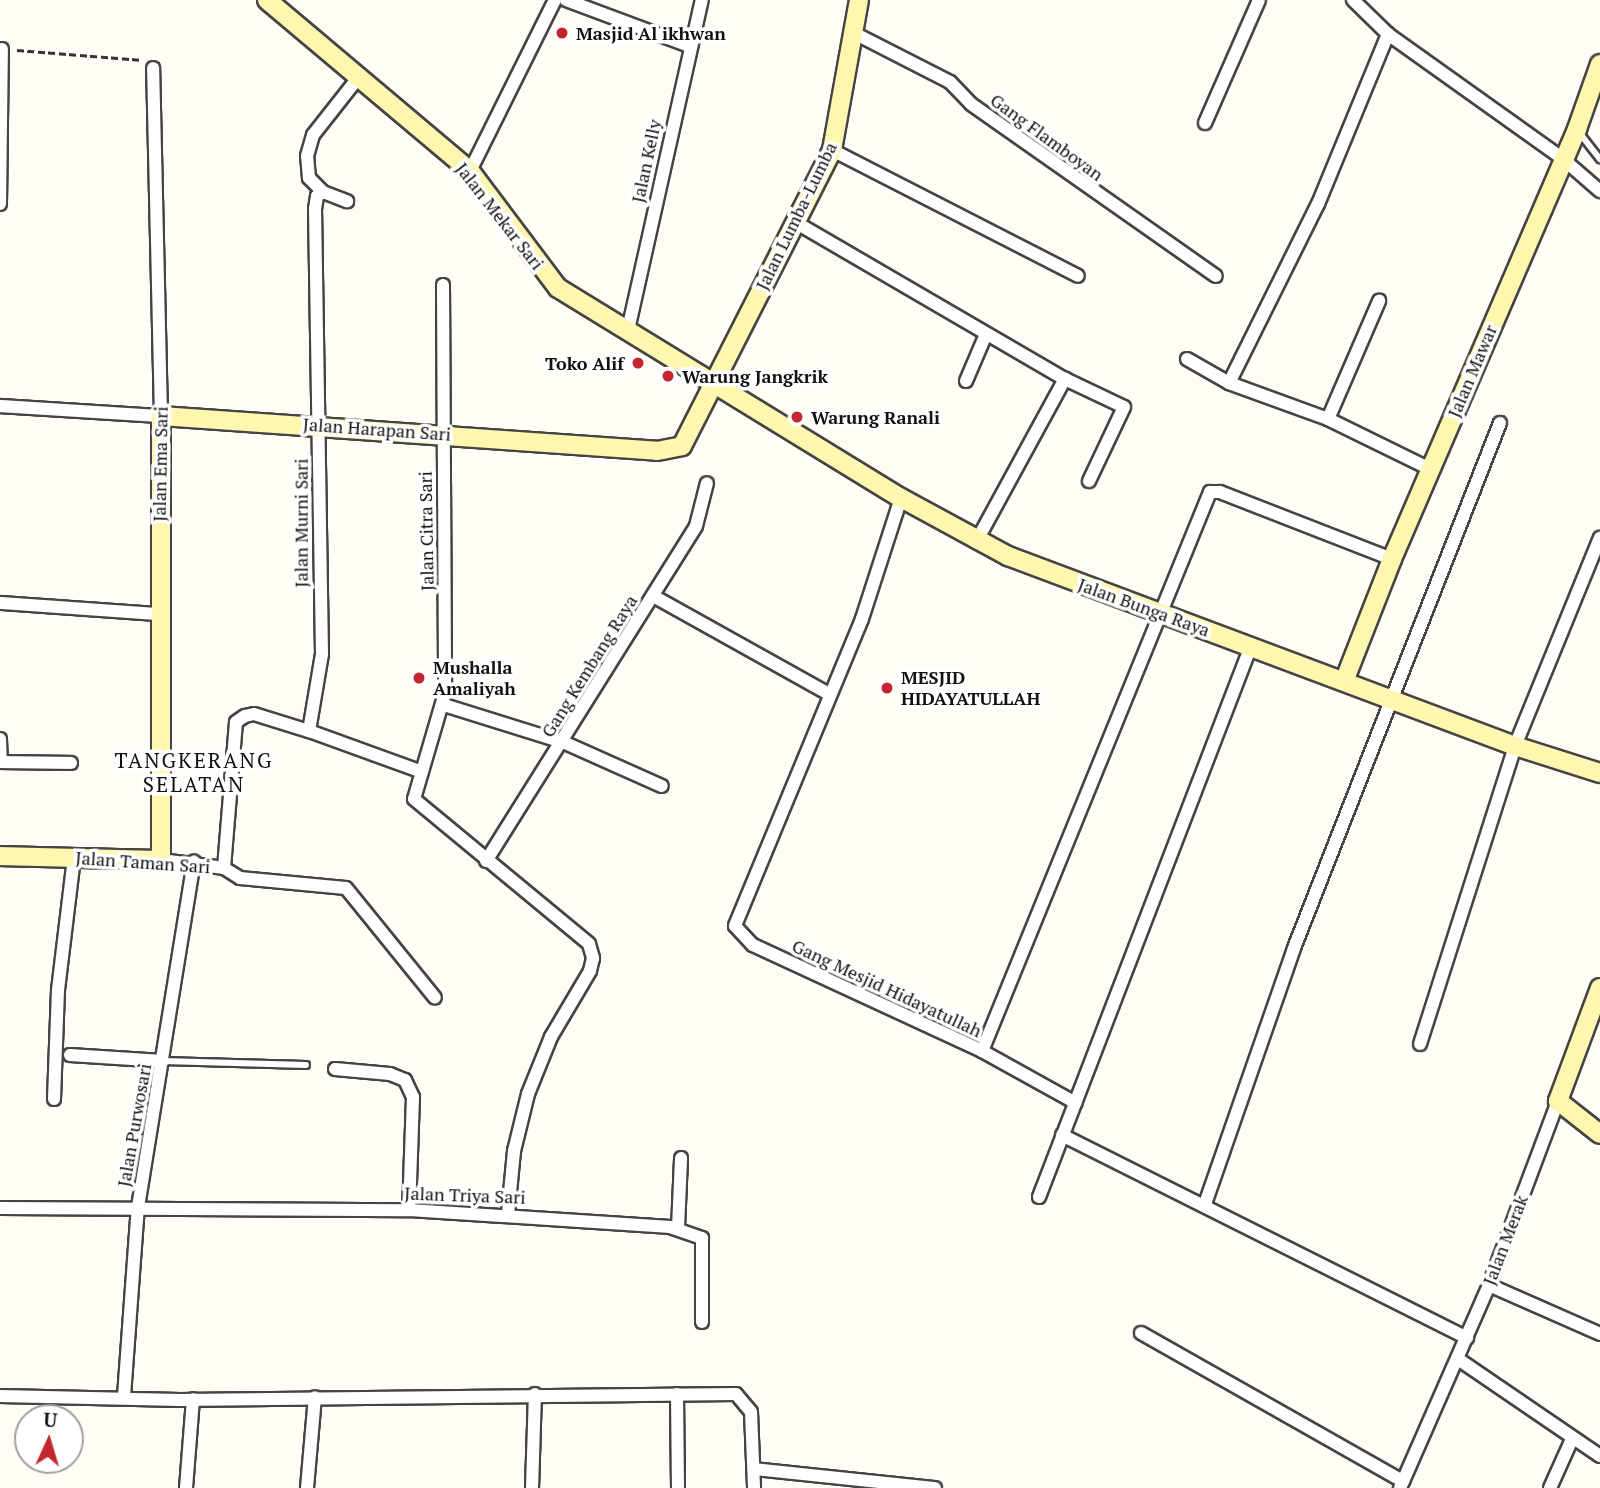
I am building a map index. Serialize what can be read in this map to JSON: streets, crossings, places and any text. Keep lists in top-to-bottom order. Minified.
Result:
{"streets":{"street":["Gang Flamboyan","Jalan Kelly","Jalan Mekar Sari","Jalan Lumba-Lumba","Jalan Mawar","Jalan Harapan Sari","Jalan Ema Sari","Jalan Murni Sari","Jalan Citra Sari","Jalan Bunga Raya","Gang Kembang Raya","Jalan Taman Sari","Gang Mesjid Hidayatullah","Jalan Purwosari","Jalan Triya Sari","Jalan Merak"]},"crossings":[["Gang Flamboyan","Jalan Lumba-Lumba"],["Jalan Kelly","Jalan Mekar Sari"],["Jalan Mekar Sari","Jalan Lumba-Lumba"],["Jalan Mekar Sari","Jalan Harapan Sari"],["Jalan Mekar Sari","Jalan Bunga Raya"],["Jalan Lumba-Lumba","Jalan Harapan Sari"],["Jalan Lumba-Lumba","Jalan Bunga Raya"],["Jalan Mawar","Jalan Bunga Raya"],["Jalan Mawar","Gang Mesjid Hidayatullah"],["Jalan Harapan Sari","Jalan Ema Sari"],["Jalan Harapan Sari","Jalan Murni Sari"],["Jalan Harapan Sari","Jalan Citra Sari"],["Jalan Harapan Sari","Jalan Bunga Raya"],["Jalan Ema Sari","Jalan Taman Sari"],["Jalan Murni Sari","Jalan Taman Sari"],["Jalan Citra Sari","Gang Kembang Raya"],["Jalan Bunga Raya","Gang Mesjid Hidayatullah"],["Jalan Taman Sari","Jalan Purwosari"],["Jalan Purwosari","Jalan Triya Sari"]],"districts":["TANGKERANG SELATAN"],"places":["Masjid Al ikhwan","Toko Alif","Warung Jangkrik","Warung Ranali","Mushalla Amaliyah","MESJID HIDAYATULLAH"],"north":"top"}
